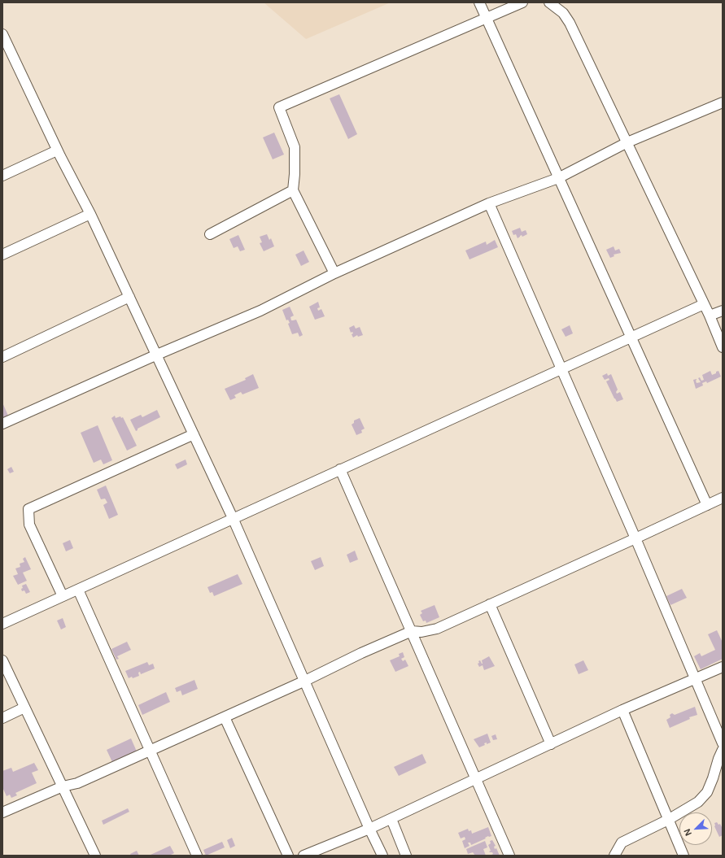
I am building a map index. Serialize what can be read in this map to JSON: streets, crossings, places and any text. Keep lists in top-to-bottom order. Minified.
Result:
{"north":"bottom left"}
